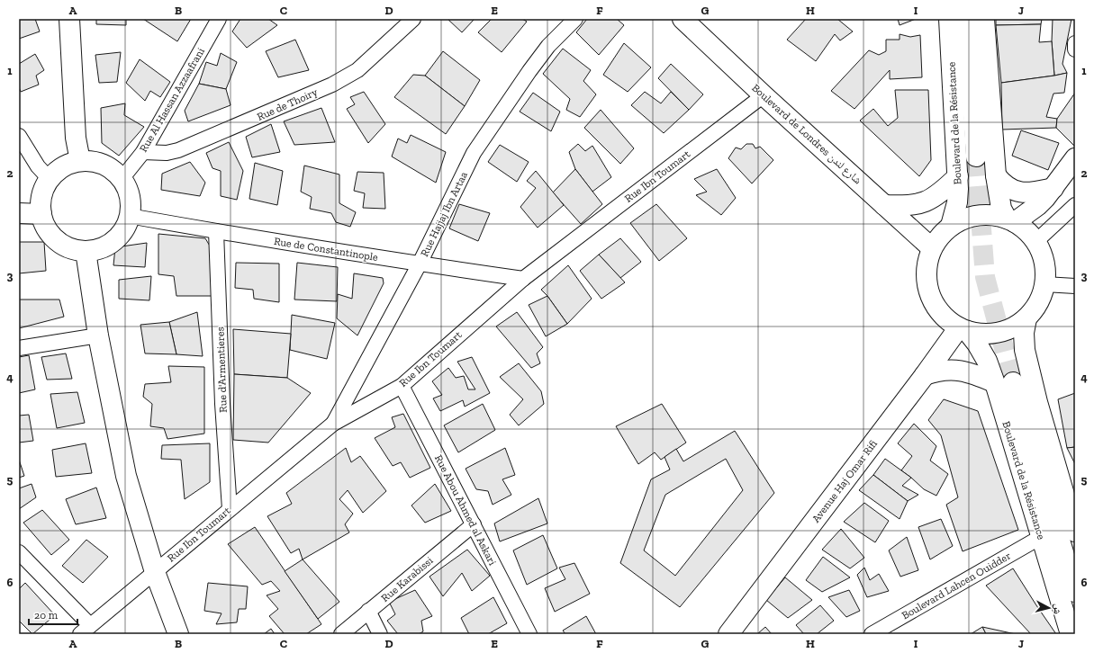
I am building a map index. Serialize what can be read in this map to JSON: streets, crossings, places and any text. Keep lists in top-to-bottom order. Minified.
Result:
{"streets":{"main road":["Boulevard de la Résistance","Boulevard de Londres شارع لندن","Avenue Haj Omar Rifi"],"street":["Rue Al Hassan Azzaafrani","Rue de Thoiry","Rue Ibn Toumart","Rue Hajjaj Ibn Artaa","Rue de Constantinople","Rue d'Armentieres","Rue Abou Ahmed al Askari","Rue Karabissi","Boulevard Lahcen Ouidder"]},"crossings":[["Rue Al Hassan Azzaafrani","Rue de Thoiry"],["Rue Al Hassan Azzaafrani","Rue de Constantinople"],["Boulevard de la Résistance","Boulevard de Londres شارع لندن"],["Boulevard de la Résistance","Avenue Haj Omar Rifi"],["Boulevard de la Résistance","Boulevard Lahcen Ouidder"],["Boulevard de Londres شارع لندن","Rue Ibn Toumart"],["Boulevard de Londres شارع لندن","Avenue Haj Omar Rifi"],["Rue Ibn Toumart","Rue Hajjaj Ibn Artaa"],["Rue Ibn Toumart","Rue de Constantinople"],["Rue Ibn Toumart","Rue d'Armentieres"],["Rue Ibn Toumart","Rue Abou Ahmed al Askari"],["Rue Hajjaj Ibn Artaa","Rue de Constantinople"],["Rue de Constantinople","Rue d'Armentieres"],["Rue Abou Ahmed al Askari","Rue Karabissi"]],"scale_bar":"20 m","north":"right","grid":{"columns":["A","B","C","D","E","F","G","H","I","J"],"rows":["1","2","3","4","5","6"]}}
